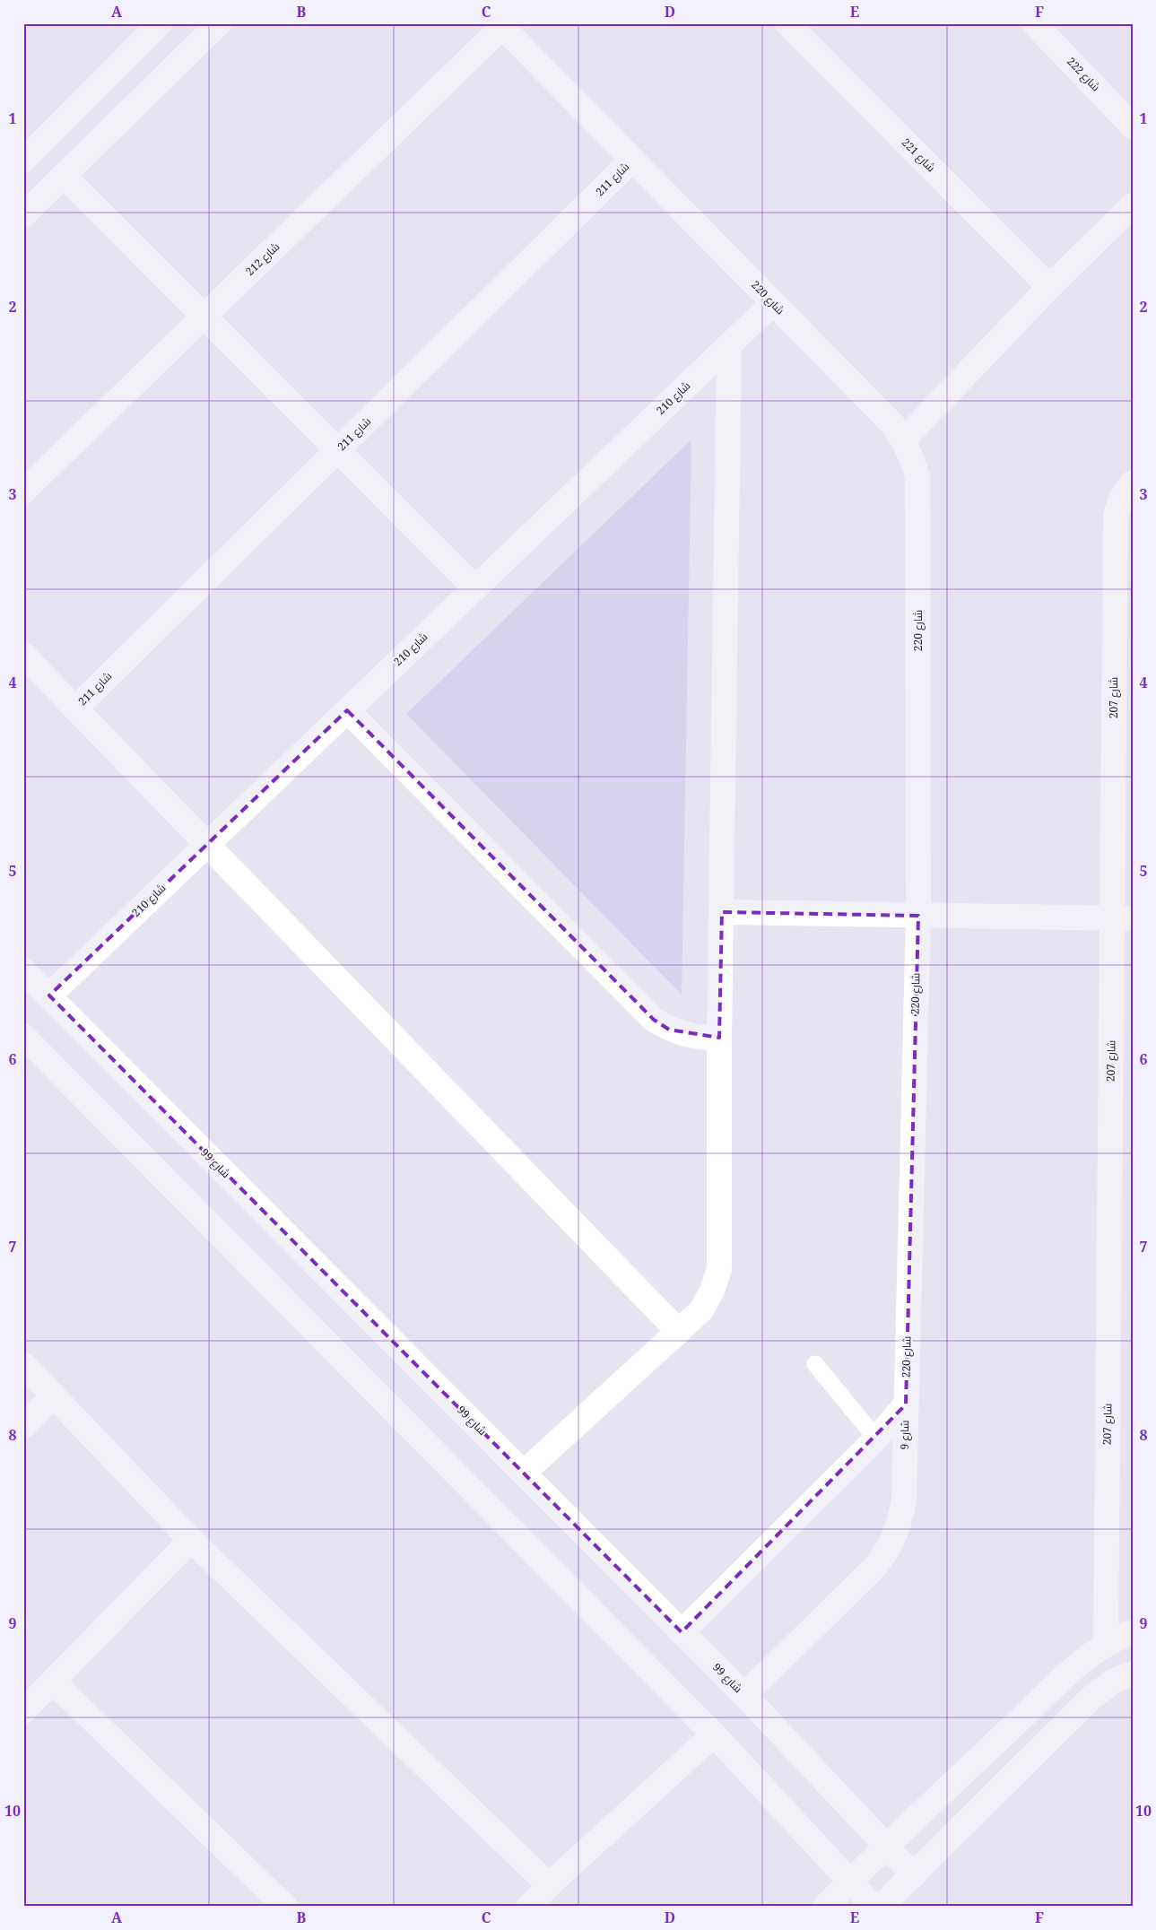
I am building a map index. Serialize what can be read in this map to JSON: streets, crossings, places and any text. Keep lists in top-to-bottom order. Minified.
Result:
{"streets":{"street":["شارع 222","شارع 221","شارع 211","شارع 212","شارع 220","شارع 210","شارع 207","شارع 99","شارع 9"]},"crossings":[["شارع 211","شارع 220"],["شارع 212","شارع 220"],["شارع 220","شارع 210"],["شارع 220","شارع 9"],["شارع 210","شارع 99"],["شارع 99","شارع 9"]],"grid":{"columns":["A","B","C","D","E","F"],"rows":["1","2","3","4","5","6","7","8","9","10"]}}
